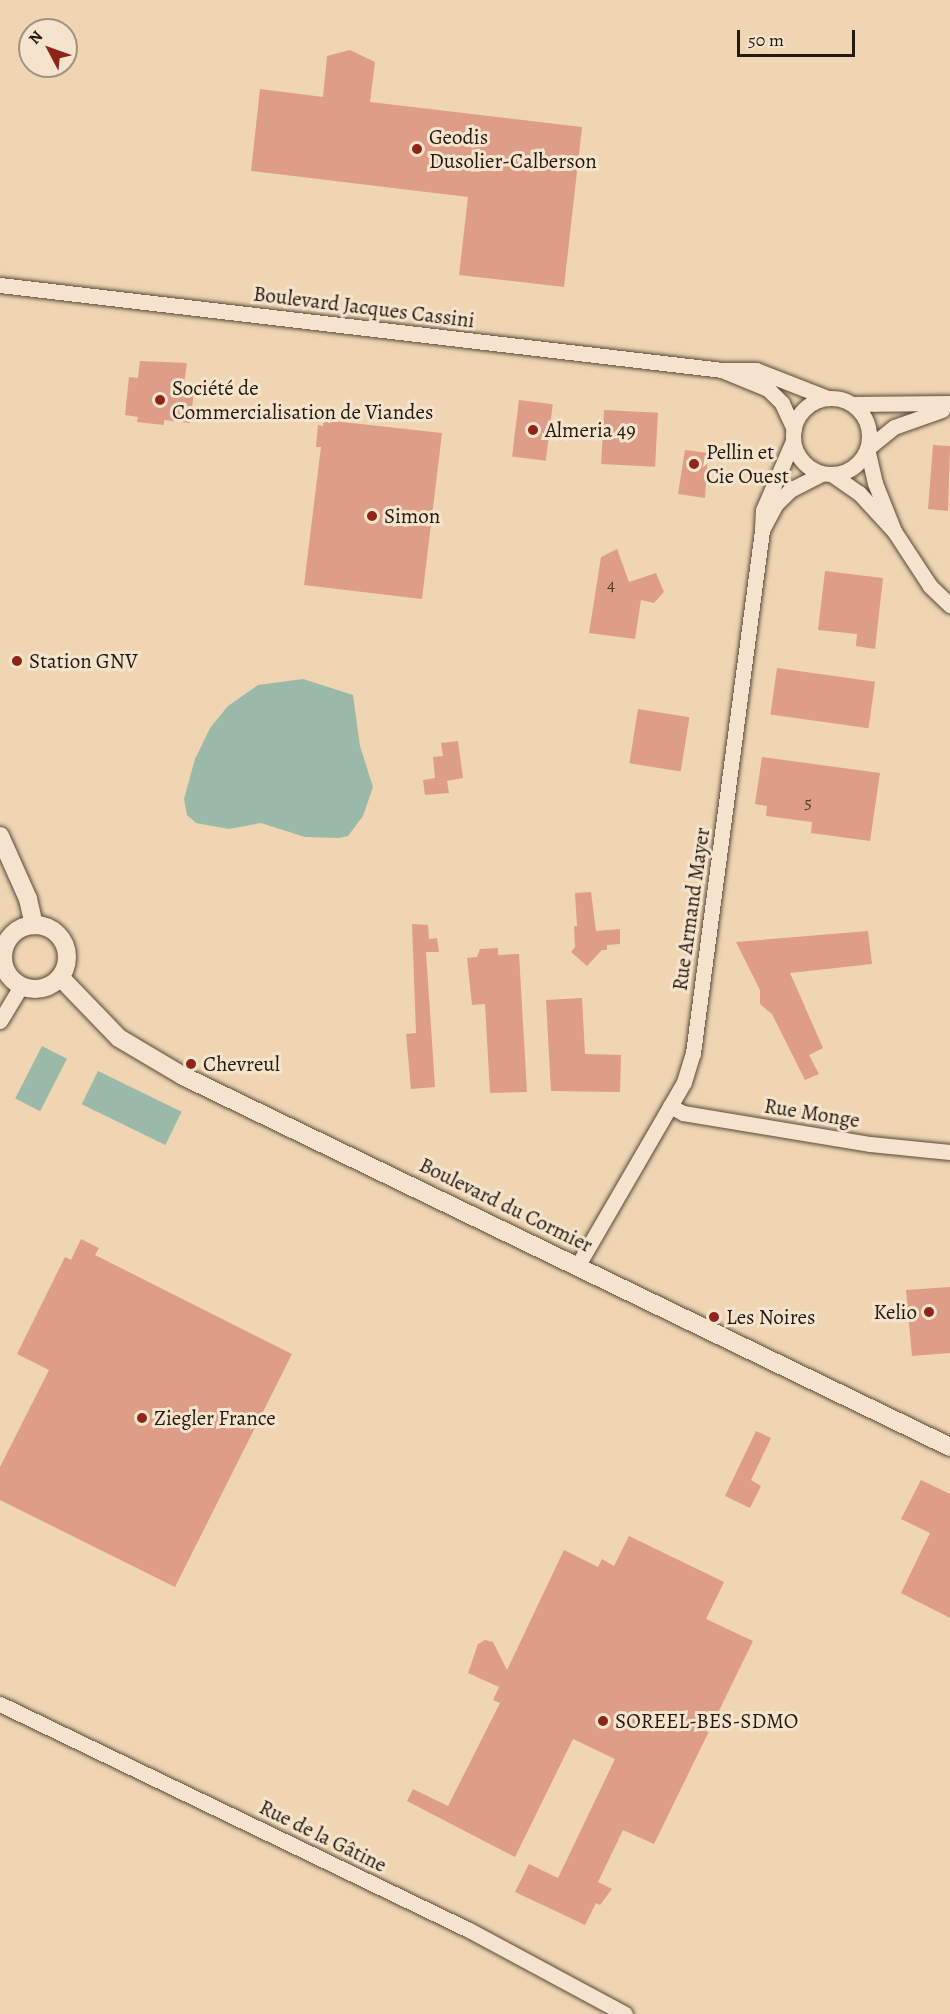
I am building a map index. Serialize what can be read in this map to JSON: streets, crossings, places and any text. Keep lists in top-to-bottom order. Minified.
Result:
{"streets":{"street":["Boulevard Jacques Cassini","Rue Armand Mayer","Rue Monge","Boulevard du Cormier","Rue de la Gâtine"]},"crossings":[["Boulevard Jacques Cassini","Rue Armand Mayer"],["Rue Armand Mayer","Rue Monge"],["Rue Armand Mayer","Boulevard du Cormier"]],"places":["Geodis Dusolier-Calberson","Société de Commercialisation de Viandes","Almeria 49","Pellin et Cie Ouest","Simon","Station GNV","Chevreul","Kelio","Les Noires","Ziegler France","SOREEL-BES-SDMO"],"house_numbers":["4","5"],"scale_bar":"50 m","north":"top left"}
